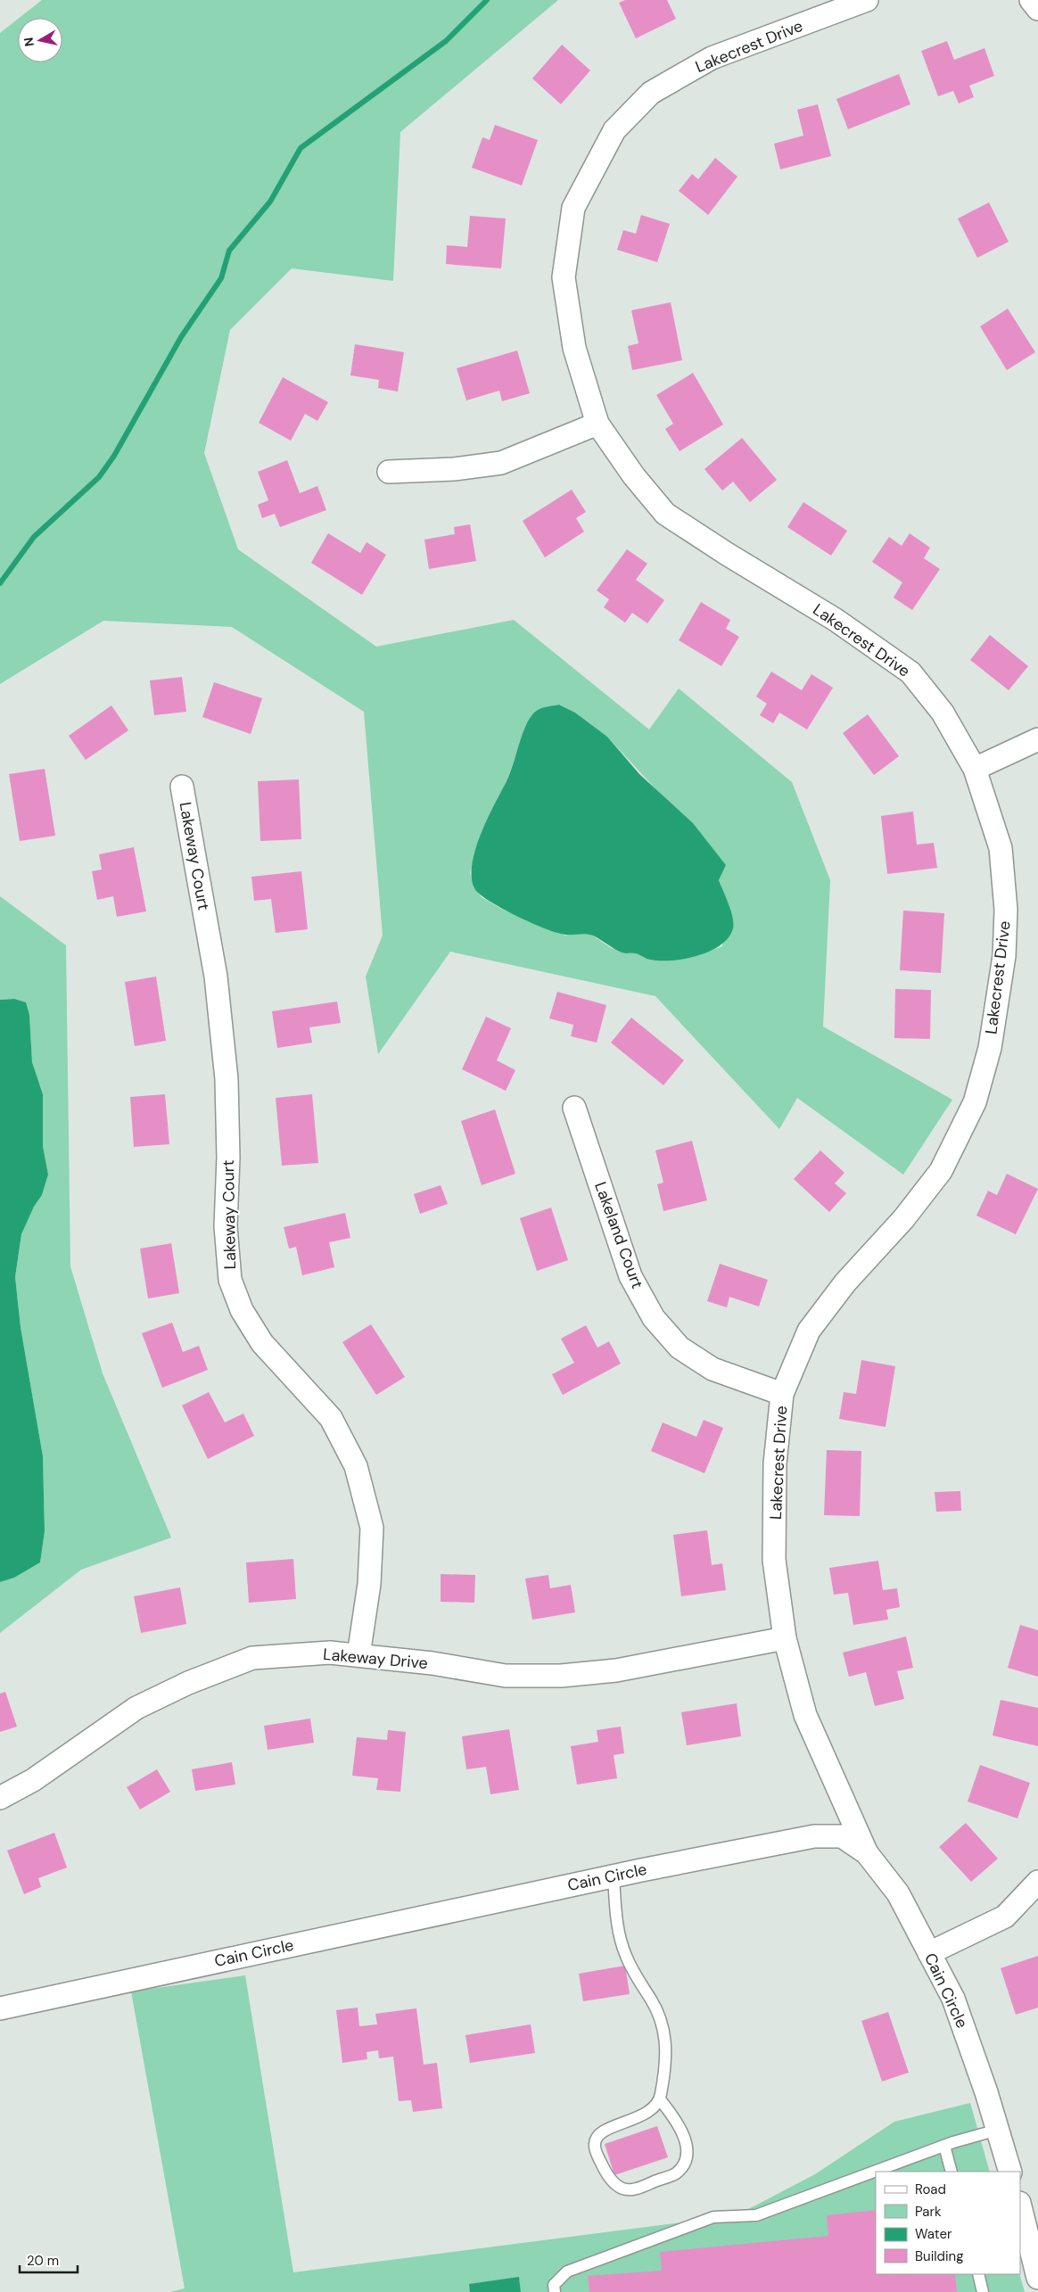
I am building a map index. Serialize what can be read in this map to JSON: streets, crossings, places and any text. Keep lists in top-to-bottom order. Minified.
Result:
{"streets":{"street":["Lakecrest Drive","Lakeway Court","Lakeland Court","Lakeway Drive","Cain Circle"]},"crossings":[["Lakecrest Drive","Lakeland Court"],["Lakecrest Drive","Lakeway Drive"],["Lakecrest Drive","Cain Circle"],["Lakeway Court","Lakeway Drive"]],"legend":["Road","Park","Water","Building"],"scale_bar":"20 m","north":"left"}
